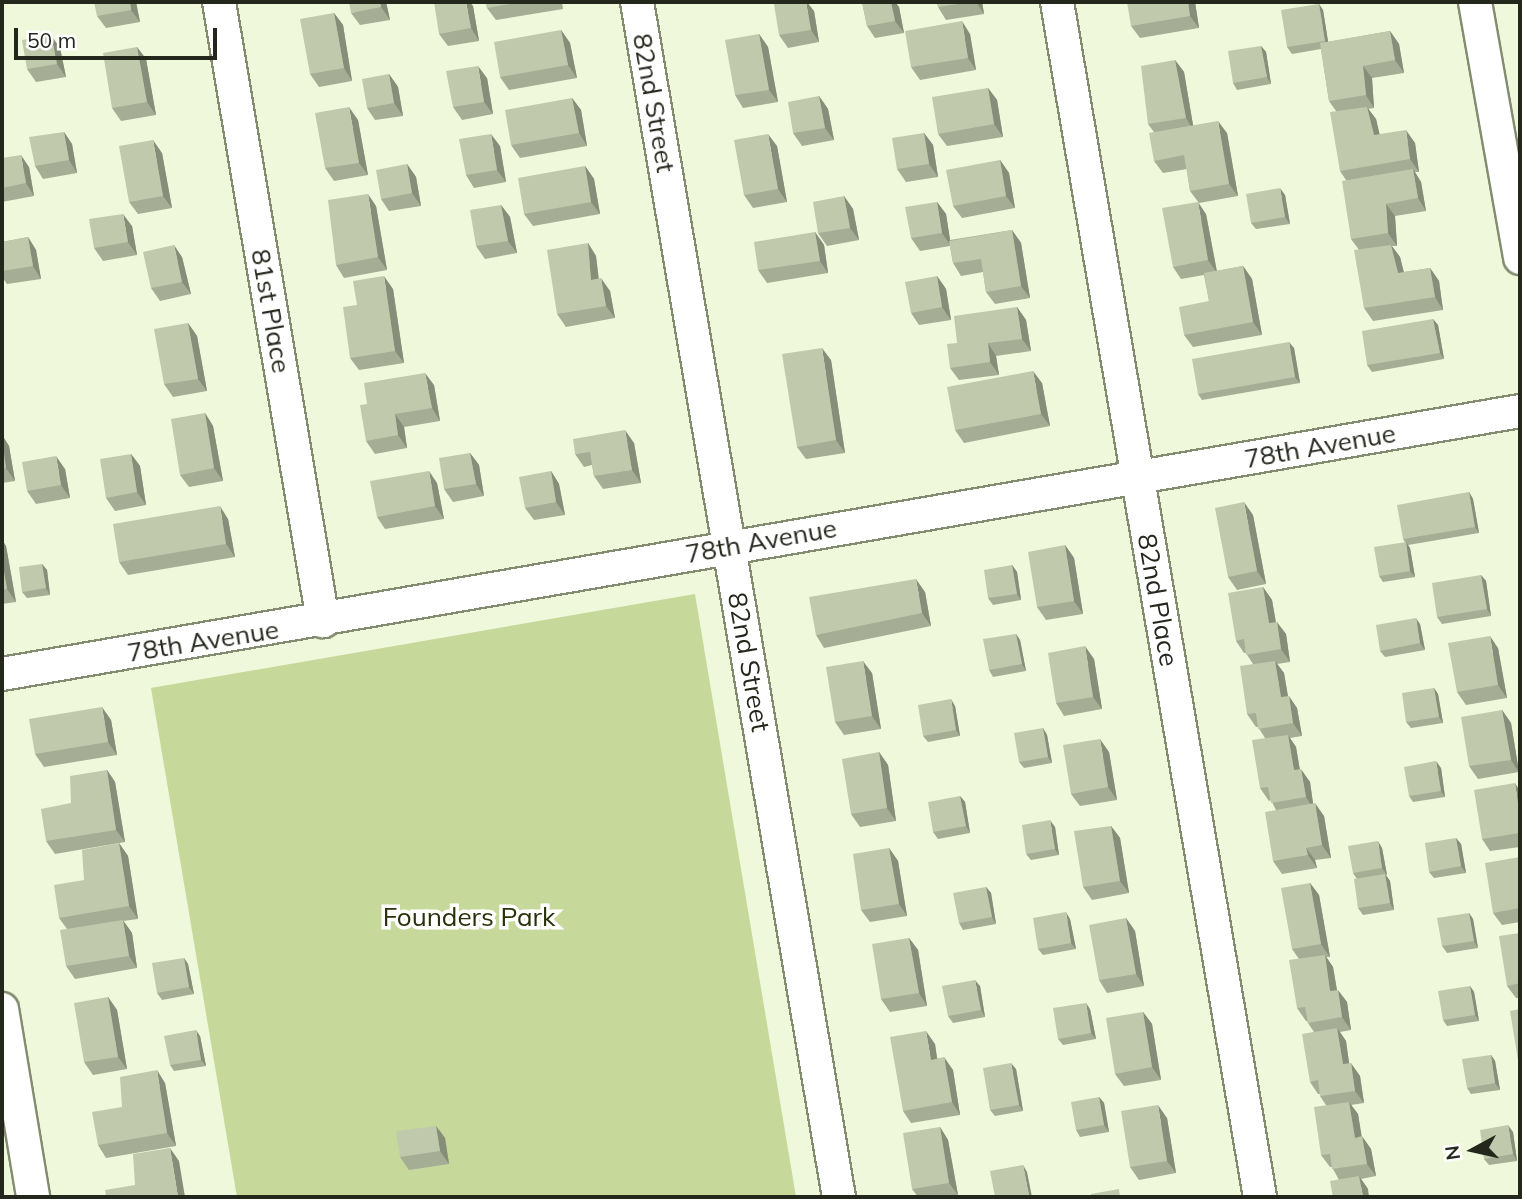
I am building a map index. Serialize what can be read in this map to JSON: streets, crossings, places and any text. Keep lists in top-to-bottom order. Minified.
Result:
{"streets":{"street":["82nd Street","81st Place","78th Avenue","82nd Place"]},"crossings":[["82nd Street","78th Avenue"],["81st Place","78th Avenue"],["78th Avenue","82nd Place"]],"parks":["Founders Park"],"scale_bar":"50 m","north":"left"}
